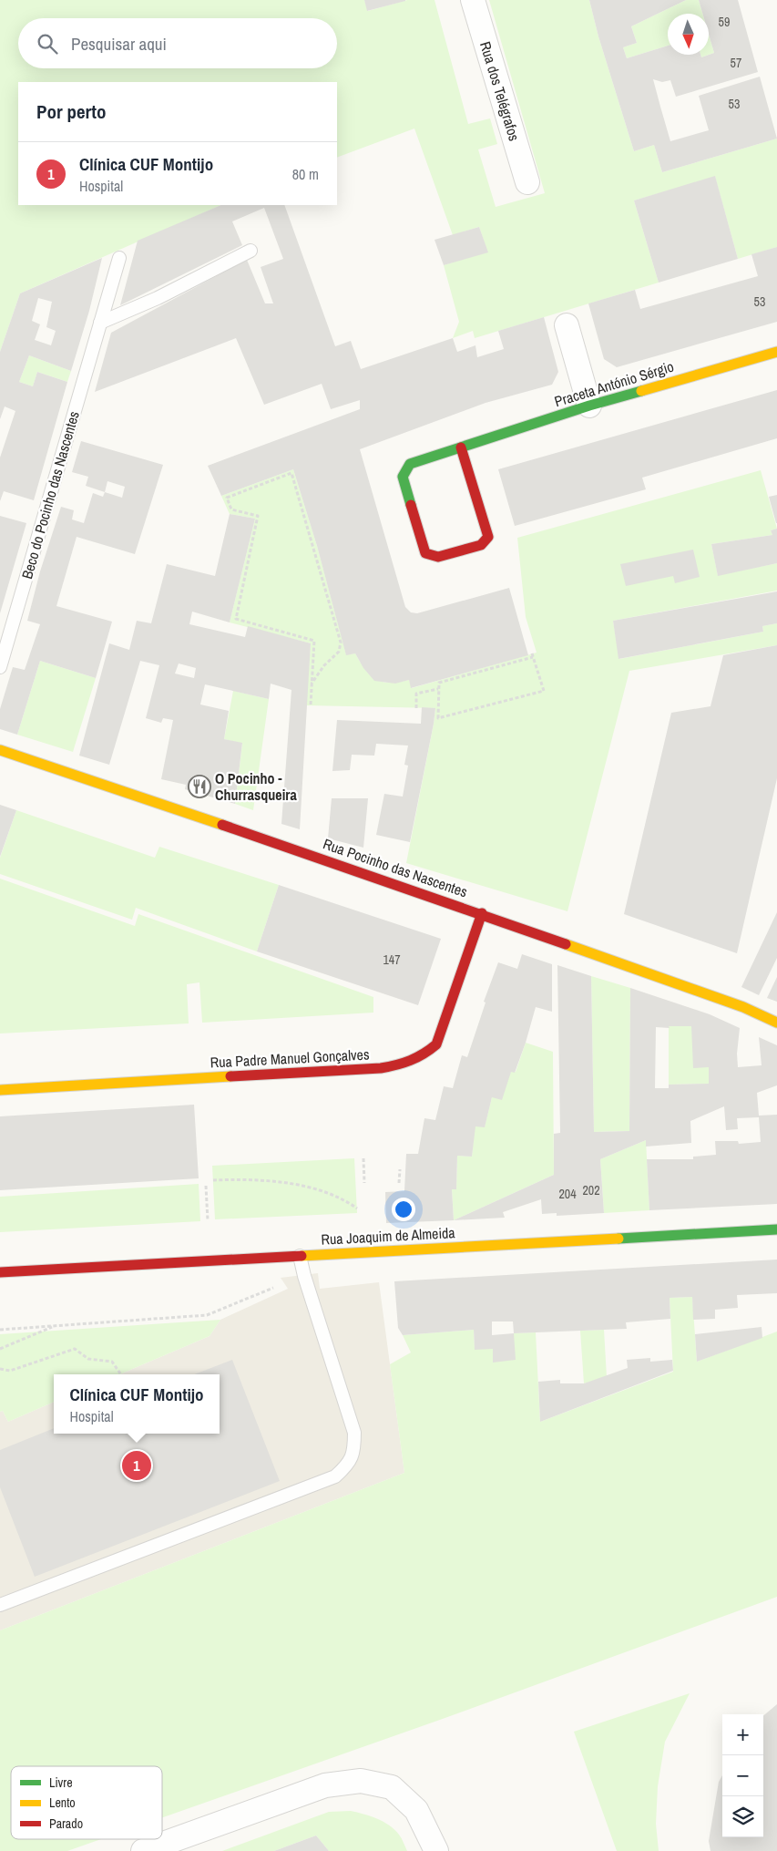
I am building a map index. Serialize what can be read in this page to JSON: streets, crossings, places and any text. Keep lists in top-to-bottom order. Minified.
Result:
{"streets":{"street":["Rua dos Telégrafos","Praceta António Sérgio","Rua Pocinho das Nascentes","Rua Padre Manuel Gonçalves","Rua Joaquim de Almeida"],"lane":["Beco do Pocinho das Nascentes"]},"crossings":[["Rua Pocinho das Nascentes","Rua Padre Manuel Gonçalves"]],"places":{"restaurant":["O Pocinho - Churrasqueira"]},"house_numbers":["59","57","53","53","147","202","204"],"legend":["Livre","Lento","Parado"],"north":"bottom","page":{"search":"Pesquisar aqui","heading":"Por perto","list":[{"mark":"1","name":"Clínica CUF Montijo","note":"Hospital","value":"80 m"}],"popup":["Clínica CUF Montijo","Hospital"],"pins":"1","map_buttons":["+","−"]}}
